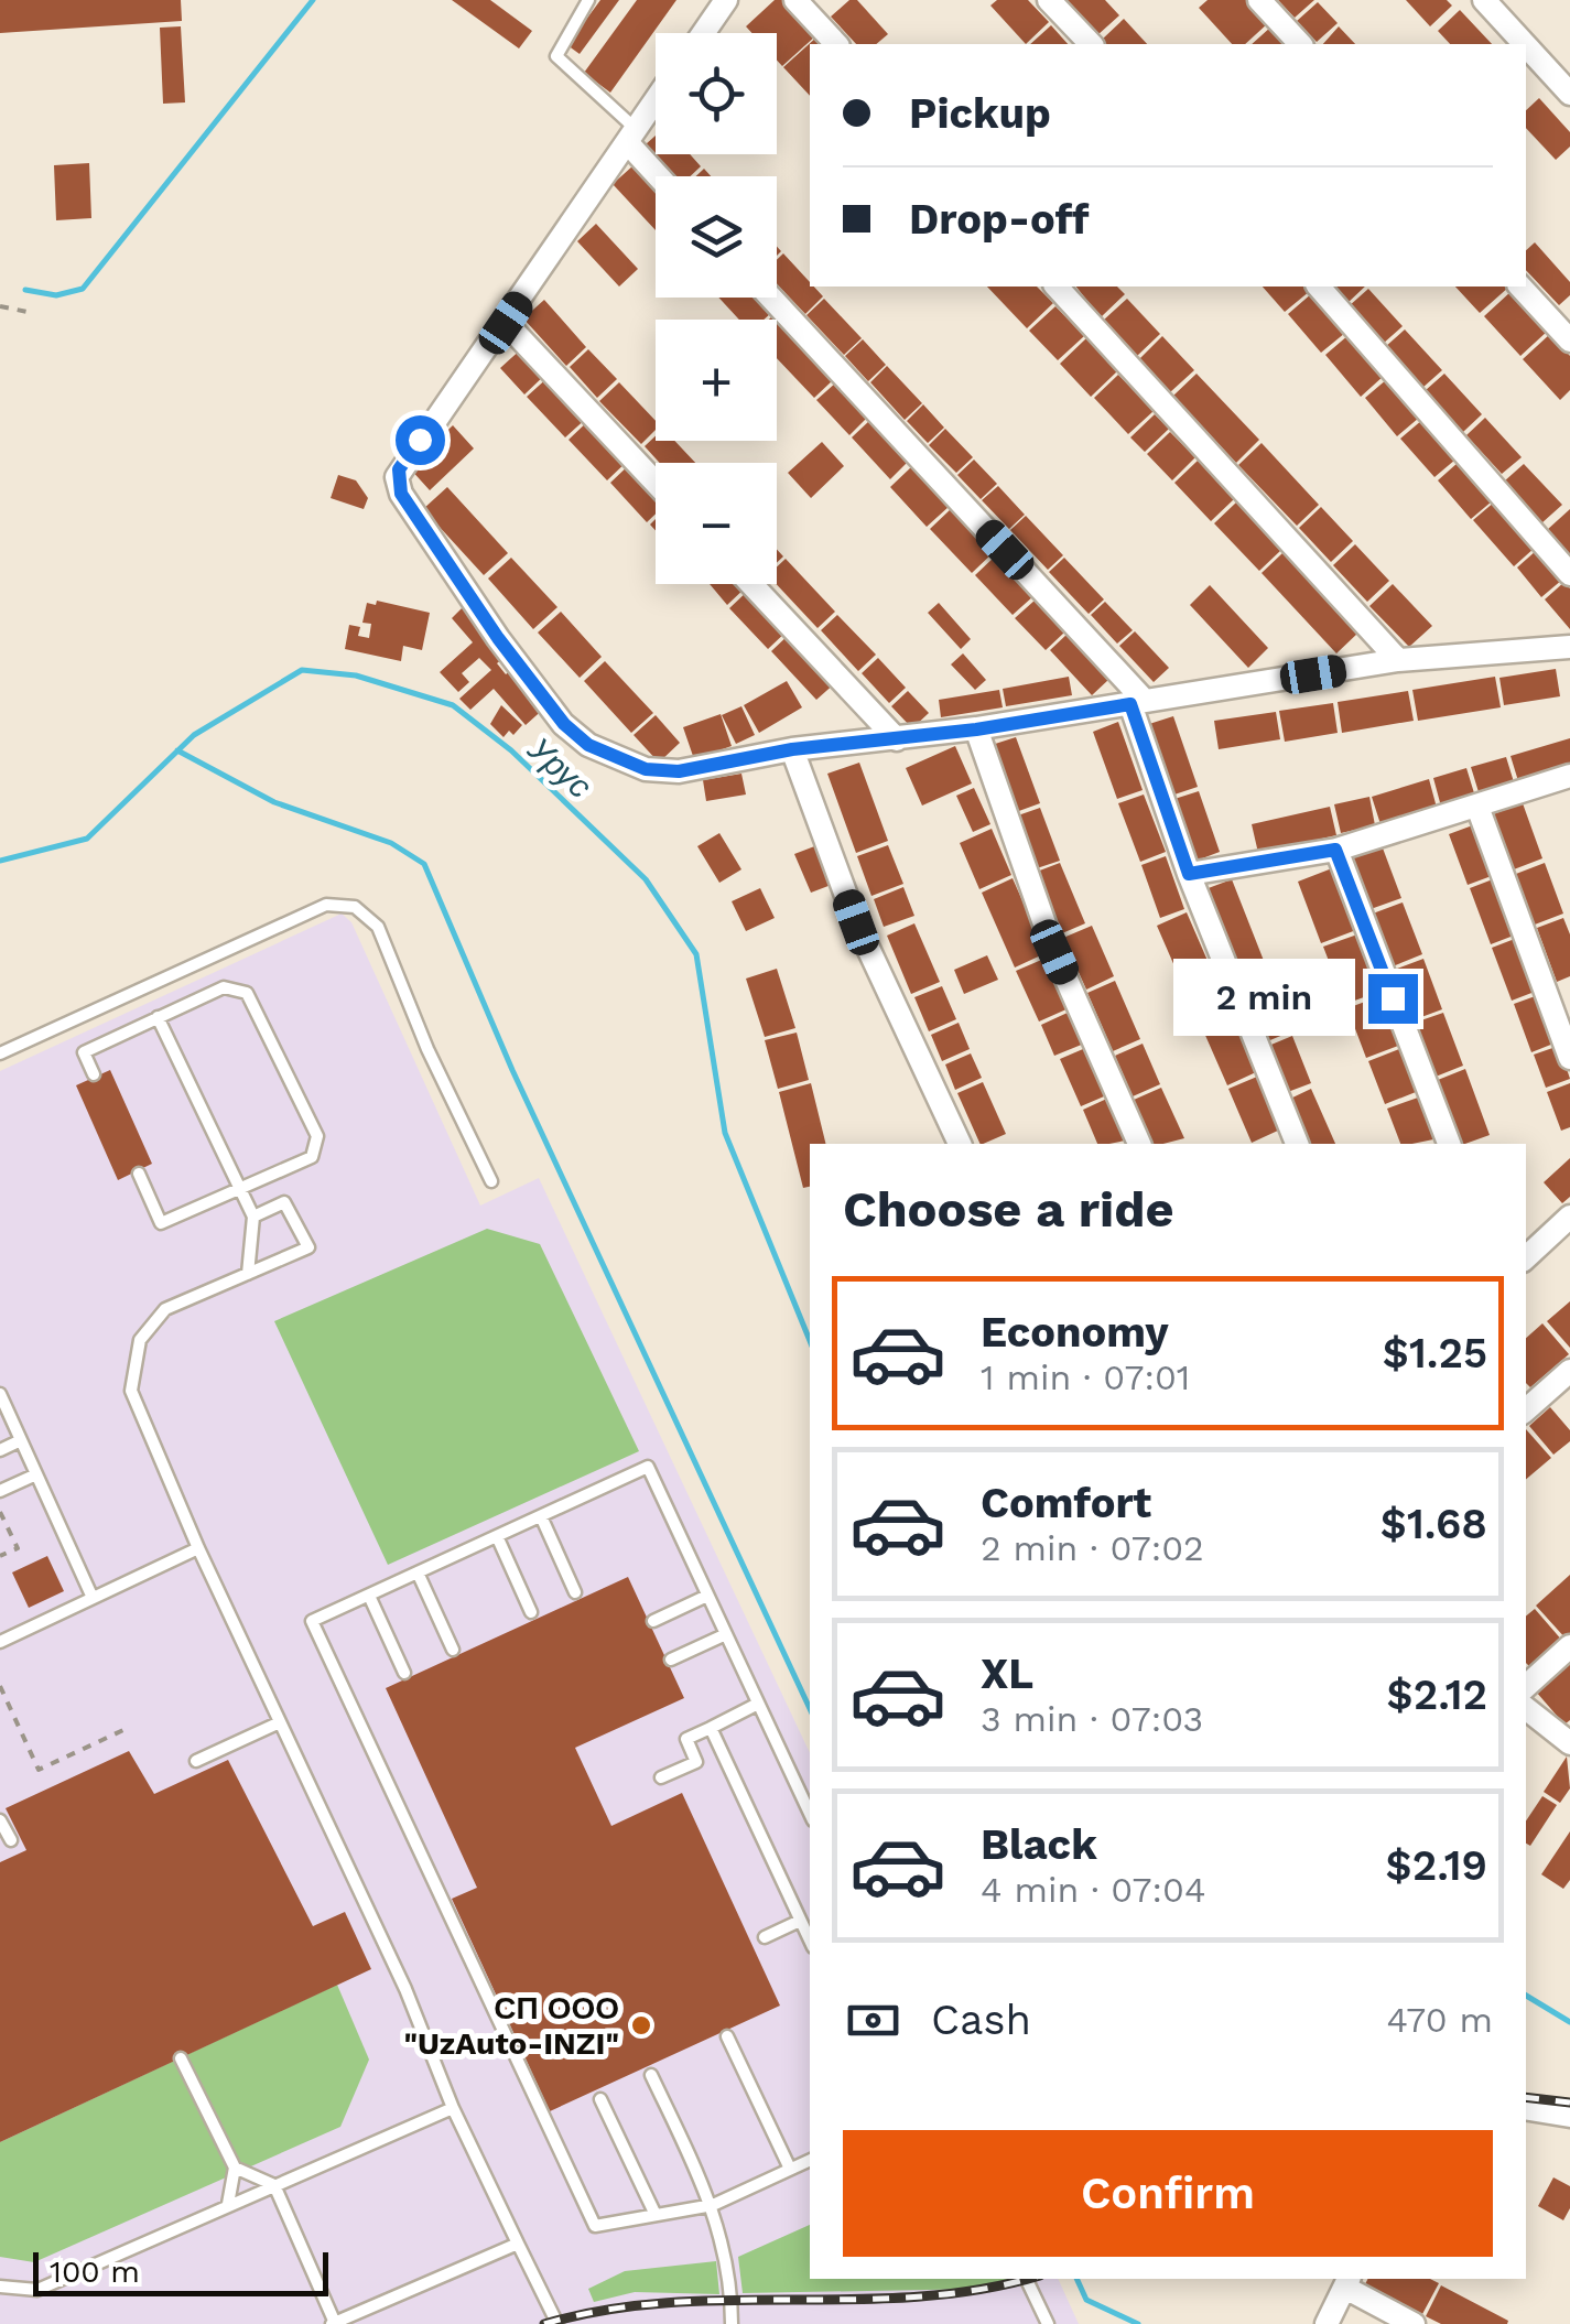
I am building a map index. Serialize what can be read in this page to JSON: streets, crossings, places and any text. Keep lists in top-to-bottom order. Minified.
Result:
{"water":["Урус"],"places":["СП ООО \"UzAuto-INZI\""],"scale_bar":"100 m","page":{"map_buttons":["+","−"],"banner":["Pickup","Drop-off"],"bubble":"2 min","heading":"Choose a ride","list":[{"name":"Economy","note":"1 min · 07:01","value":"$1.25"},{"name":"Comfort","note":"2 min · 07:02","value":"$1.68"},{"name":"XL","note":"3 min · 07:03","value":"$2.12"},{"name":"Black","note":"4 min · 07:04","value":"$2.19"}],"pay":["Cash","470 m"],"buttons":"Confirm","scale":"100 m"}}
